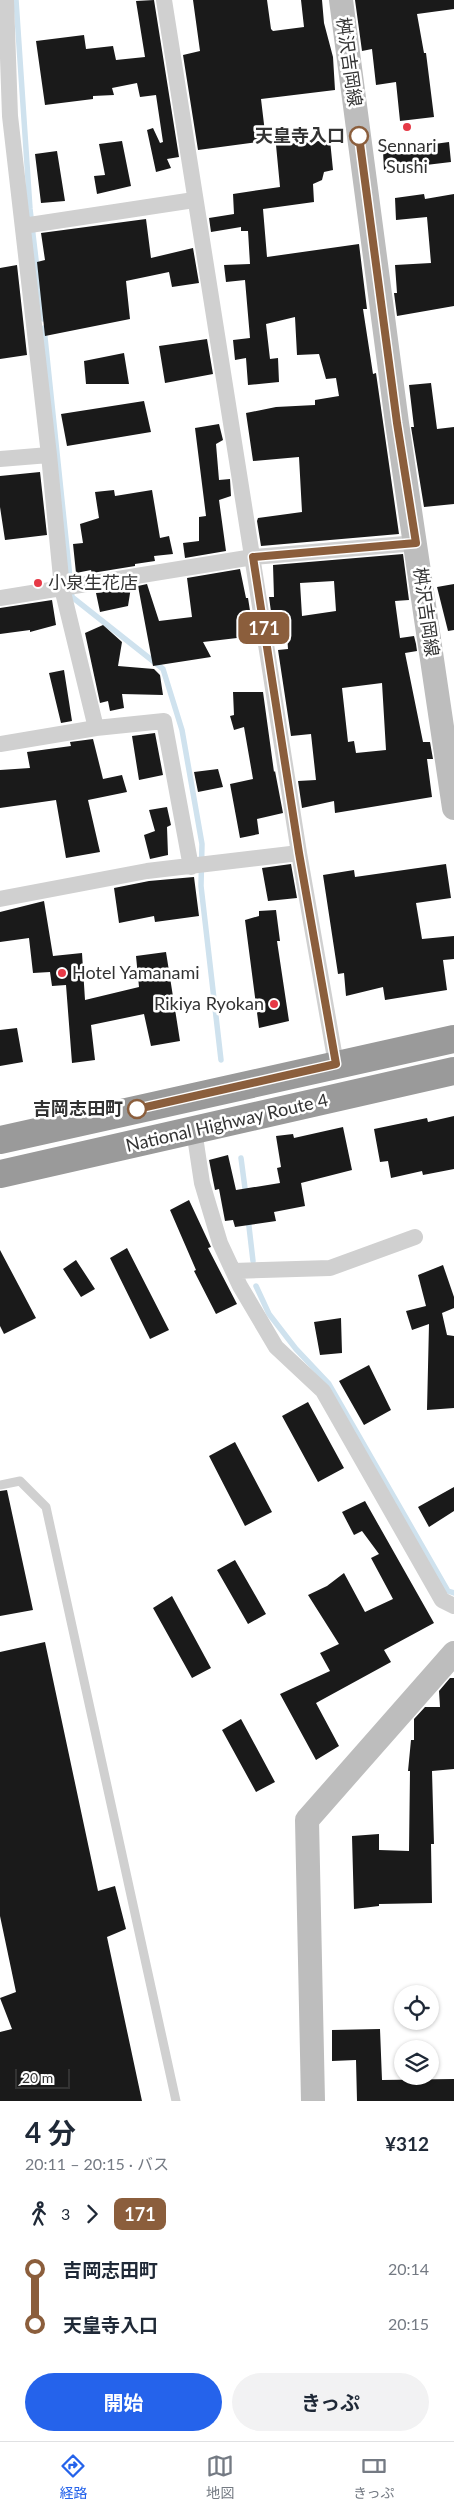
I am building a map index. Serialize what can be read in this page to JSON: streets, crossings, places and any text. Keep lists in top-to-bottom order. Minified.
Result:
{"streets":{"highway":["National Highway Route 4"],"main road":["桝沢吉岡線"]},"places":["Sennari Sushi","天皇寺入口","小泉生花店","Hotel Yamanami","Rikiya Ryokan","吉岡志田町"],"lines":["bus line 171"],"scale_bar":"20 m","page":{"on_map":"171","scale":"20 m","heading":["4 分","20:11 – 20:15 · バス","¥312"],"legs":["3","171"],"list":[{"name":"吉岡志田町","value":"20:14"},{"name":"天皇寺入口","value":"20:15"}],"buttons":["開始","きっぷ"],"tabs":["経路","地図","きっぷ"]}}
